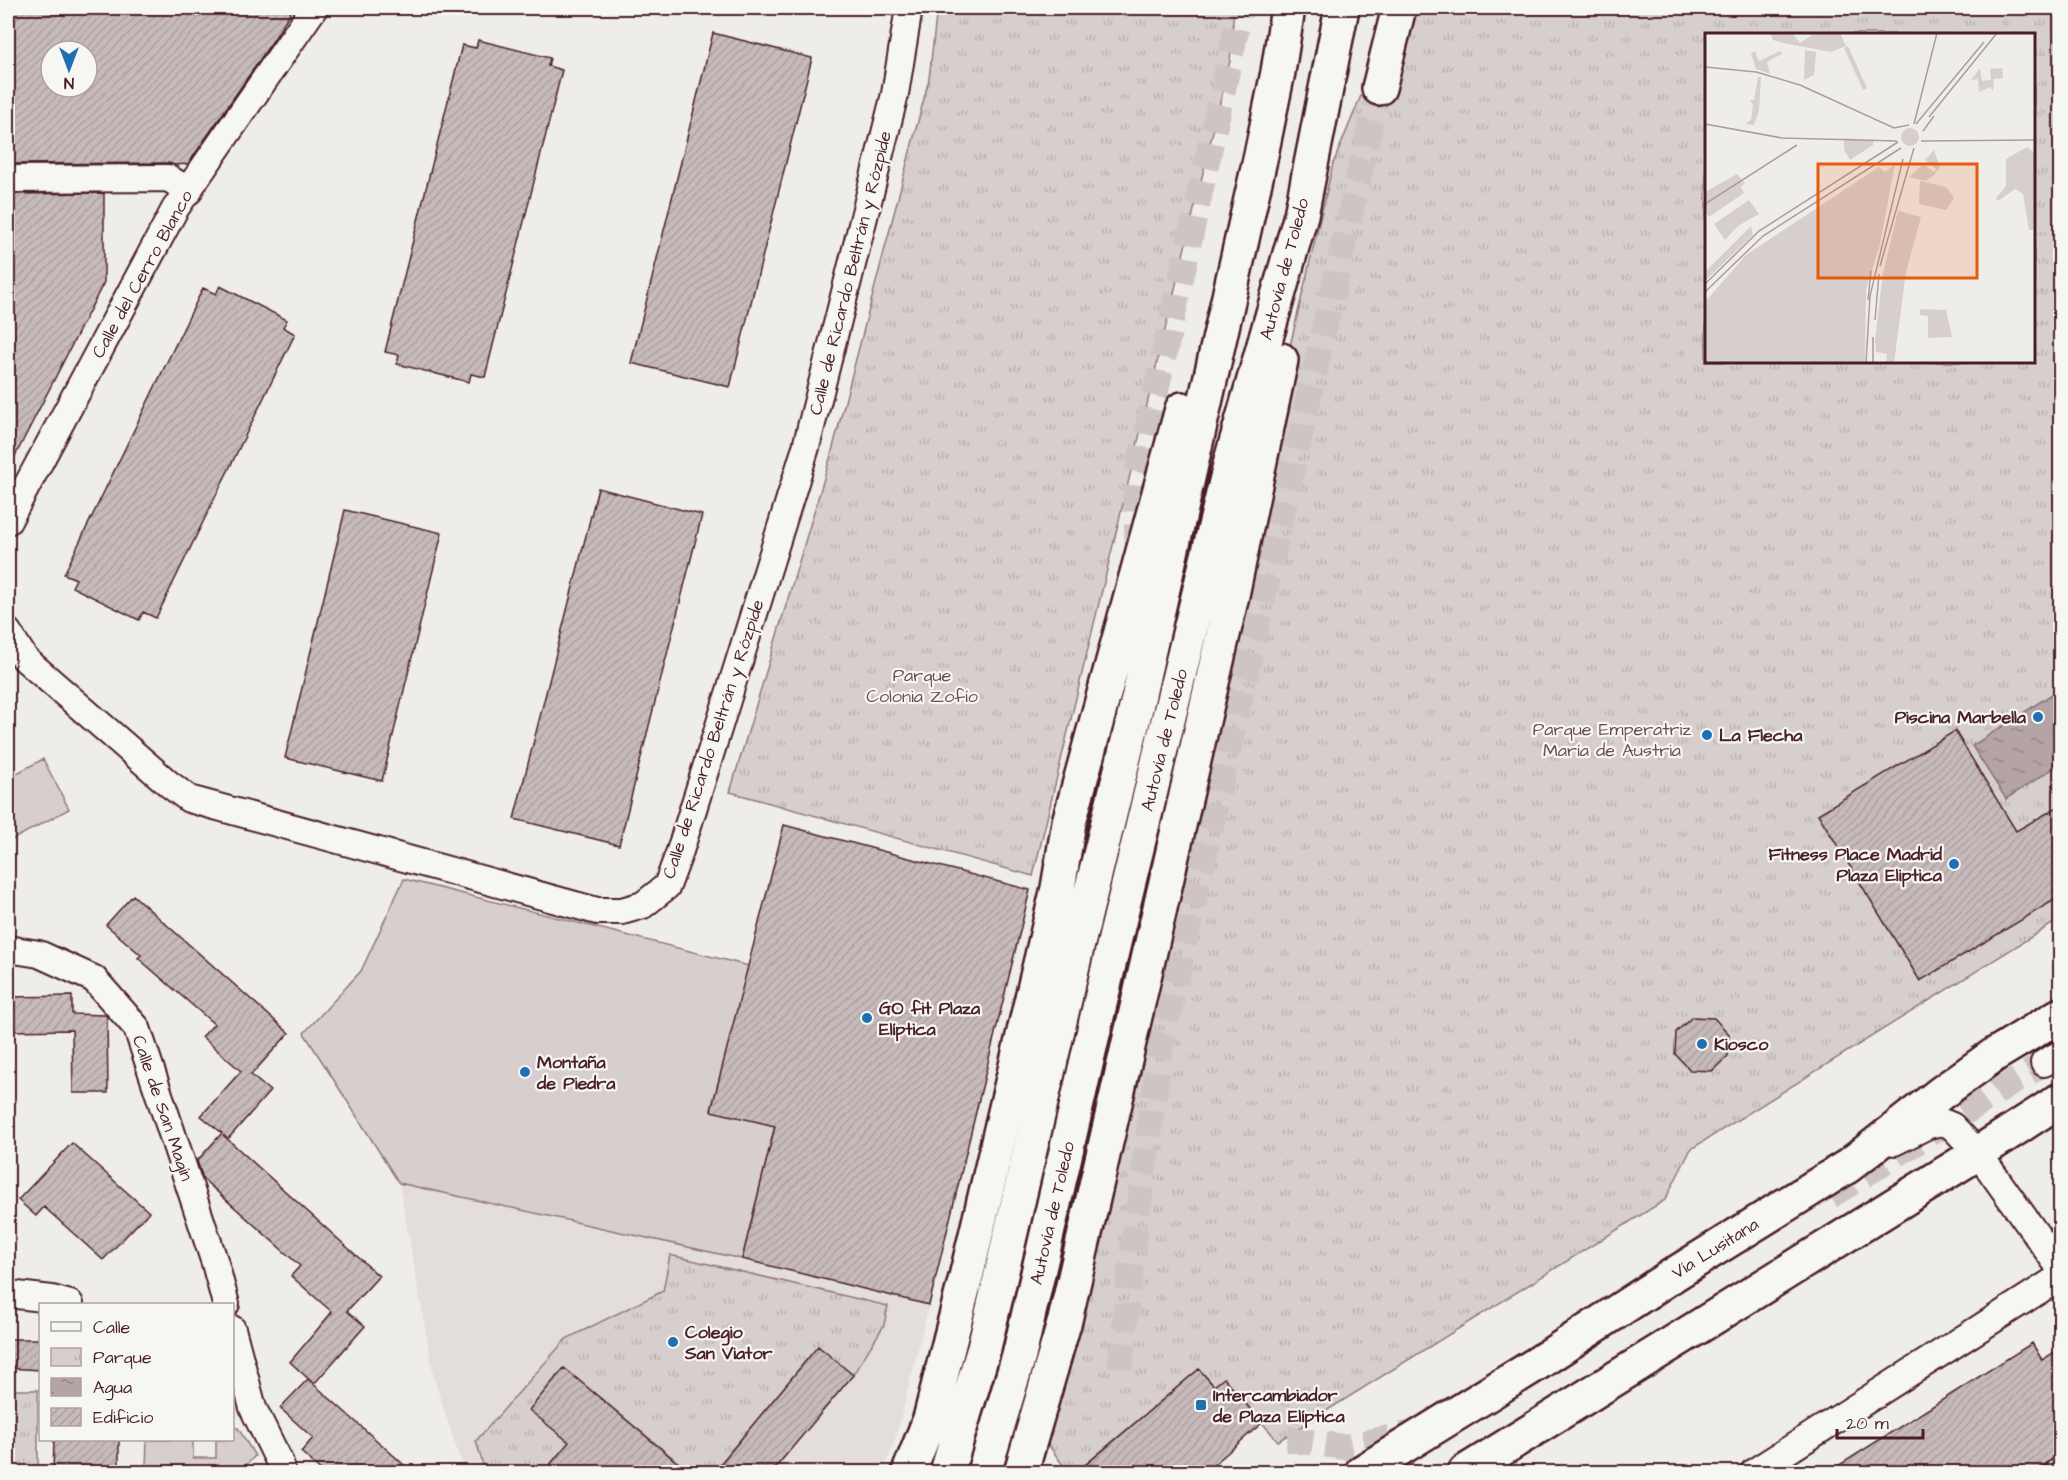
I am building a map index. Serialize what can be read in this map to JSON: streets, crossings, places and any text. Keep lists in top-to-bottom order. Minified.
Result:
{"streets":{"main road":["Autovía de Toledo","Vía Lusitana"],"street":["Calle de Ricardo Beltrán y Rózpide","Calle del Cerro Blanco","Calle de San Magín"]},"parks":["Parque Colonia Zofío","Parque Emperatriz María de Austria"],"places":{"other":["Piscina Marbella","La Flecha","Fitness Place Madrid Plaza Eliptica","GO fit Plaza Elíptica","Kiosco","Montaña de Piedra","Colegio San Viator"],"transit":["Intercambiador de Plaza Elíptica"]},"legend":["Calle","Parque","Agua","Edificio"],"scale_bar":"20 m","north":"bottom"}
